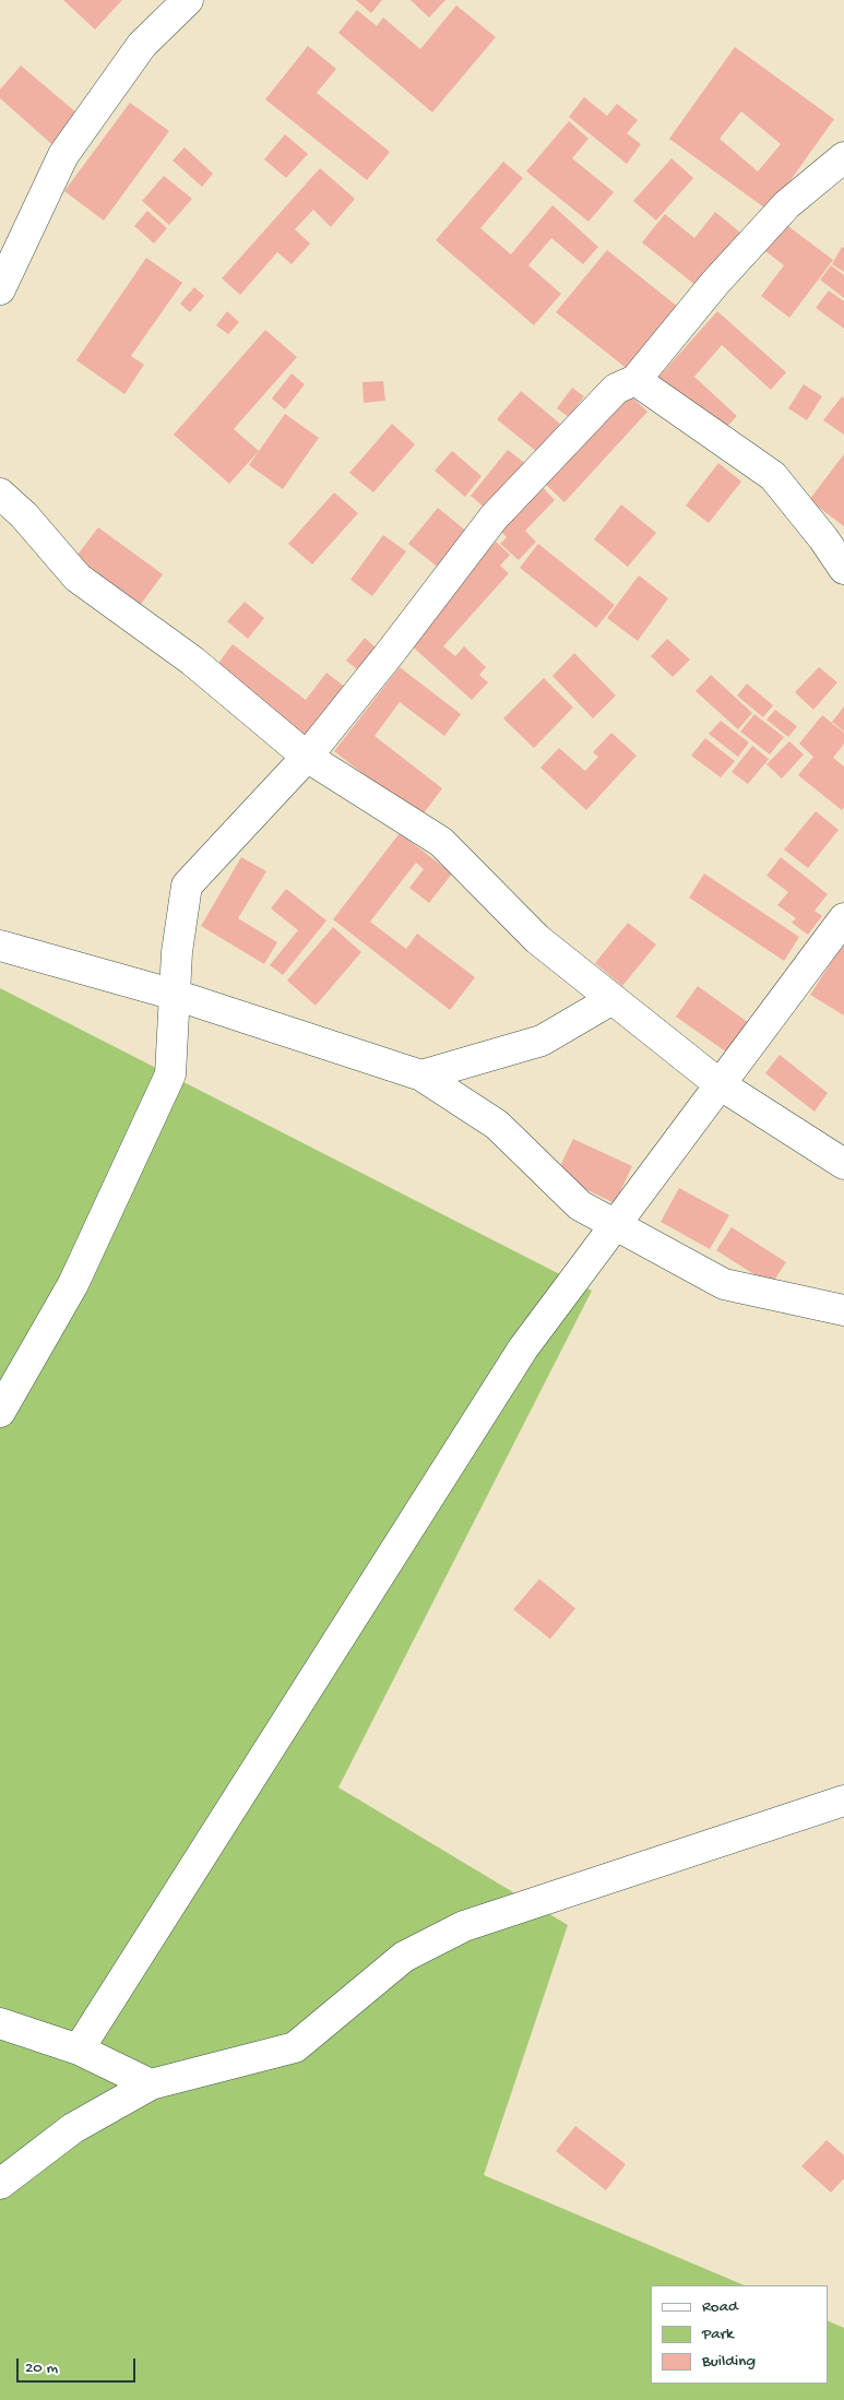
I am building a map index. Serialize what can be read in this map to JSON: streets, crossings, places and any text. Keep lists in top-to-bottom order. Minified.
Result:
{"legend":["Road","Park","Building"],"scale_bar":"20 m"}
